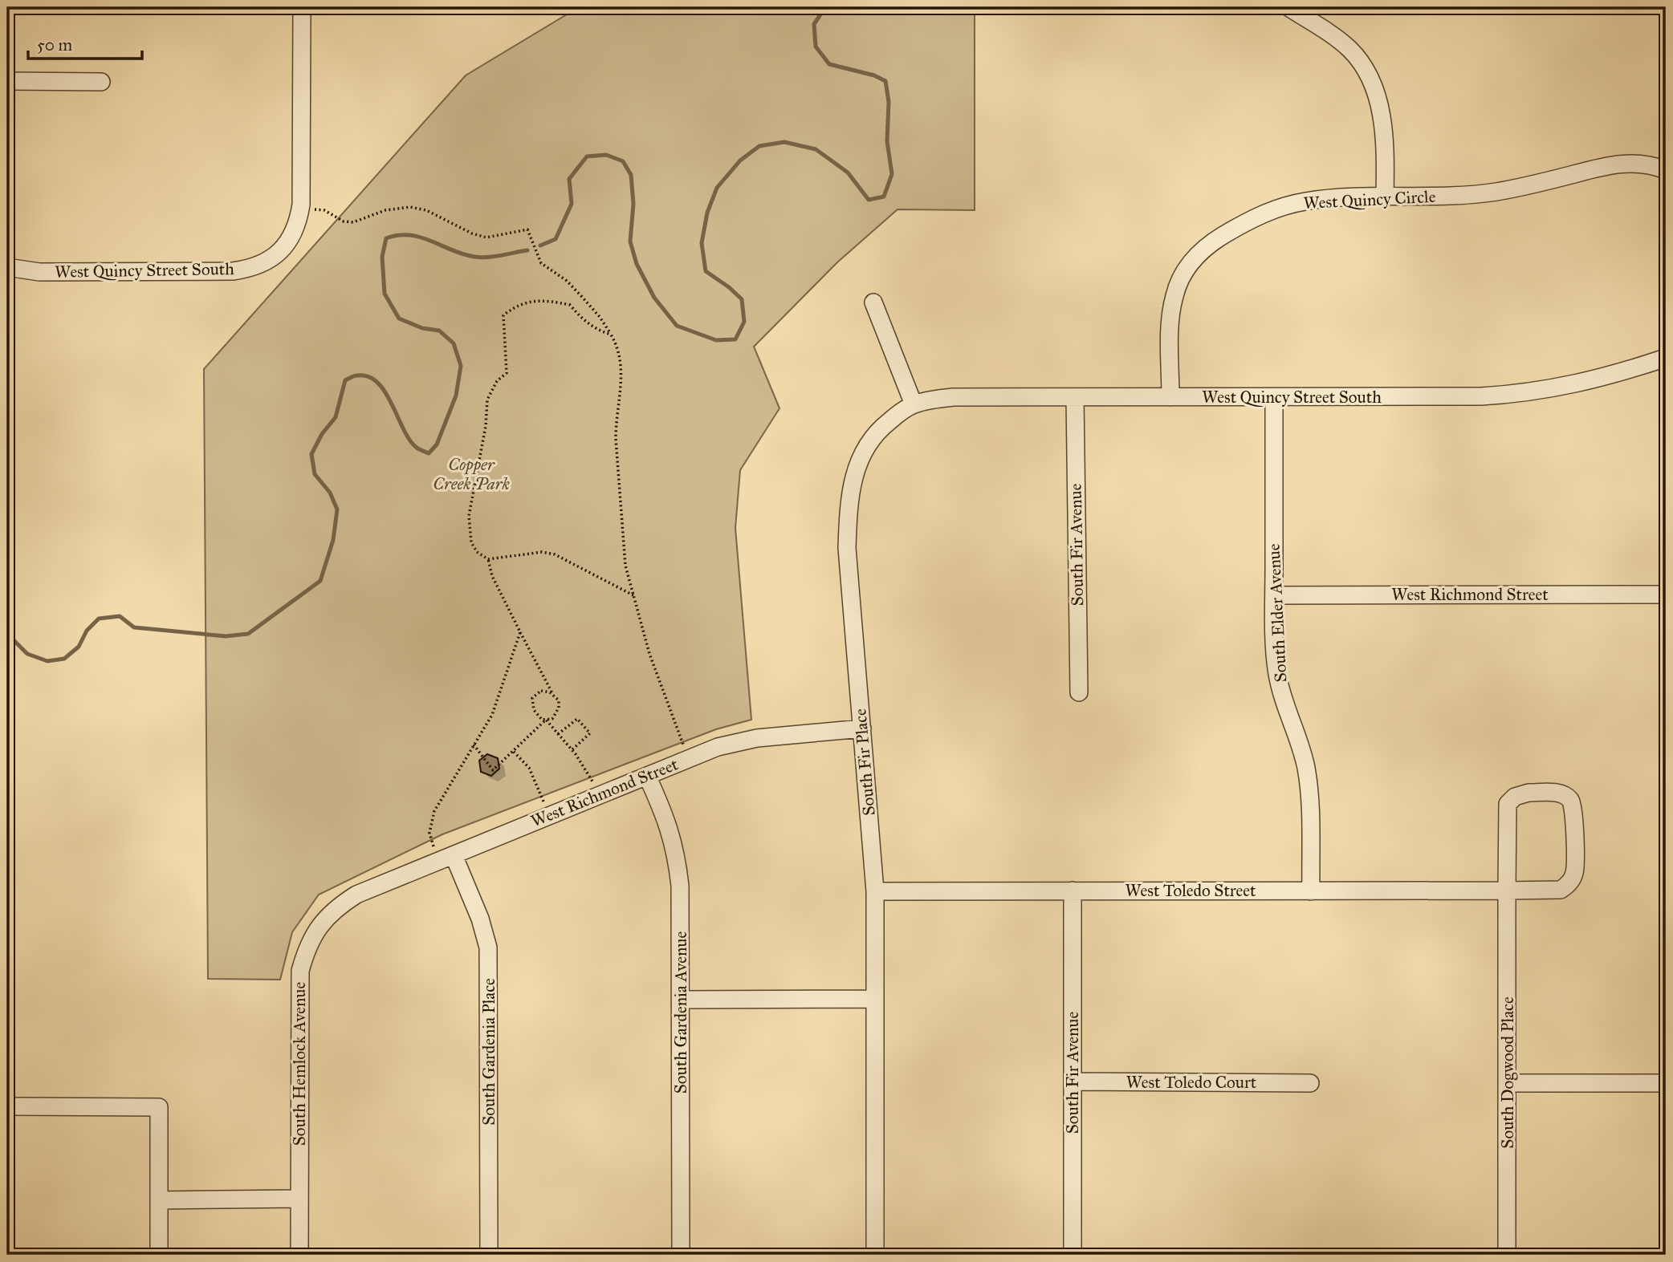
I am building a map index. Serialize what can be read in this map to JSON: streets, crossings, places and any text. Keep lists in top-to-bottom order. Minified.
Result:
{"streets":{"street":["West Quincy Circle","West Quincy Street South","South Fir Avenue","West Richmond Street","South Elder Avenue","South Fir Place","West Toledo Street","South Gardenia Avenue","South Gardenia Place","South Hemlock Avenue","South Dogwood Place","West Toledo Court"]},"crossings":[["West Quincy Circle","West Quincy Street South"],["West Quincy Street South","South Fir Avenue"],["West Quincy Street South","South Elder Avenue"],["West Quincy Street South","South Fir Place"],["South Fir Avenue","West Toledo Street"],["South Fir Avenue","West Toledo Court"],["West Richmond Street","South Elder Avenue"],["West Richmond Street","South Fir Place"],["West Richmond Street","South Gardenia Avenue"],["West Richmond Street","South Gardenia Place"],["West Richmond Street","South Hemlock Avenue"],["South Elder Avenue","West Toledo Street"],["South Fir Place","West Toledo Street"],["West Toledo Street","South Dogwood Place"]],"parks":["Copper Creek Park"],"scale_bar":"50 m"}
